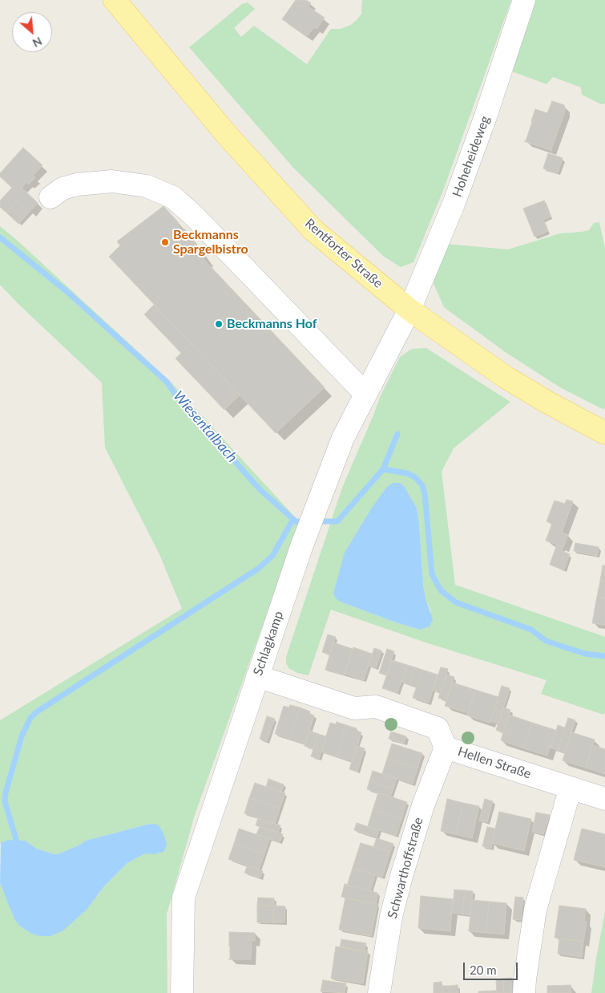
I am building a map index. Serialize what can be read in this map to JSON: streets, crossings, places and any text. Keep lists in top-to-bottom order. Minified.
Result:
{"streets":{"main road":["Rentforter Straße"],"street":["Hoheheideweg","Schlagkamp","Hellen Straße","Schwarthoffstraße"]},"crossings":[["Hoheheideweg","Rentforter Straße"],["Hoheheideweg","Schlagkamp"],["Rentforter Straße","Schlagkamp"],["Schlagkamp","Hellen Straße"],["Hellen Straße","Schwarthoffstraße"]],"water":["Wiesentalbach"],"places":["Beckmanns Spargelbistro","Beckmanns Hof"],"scale_bar":"20 m","north":"bottom right"}
